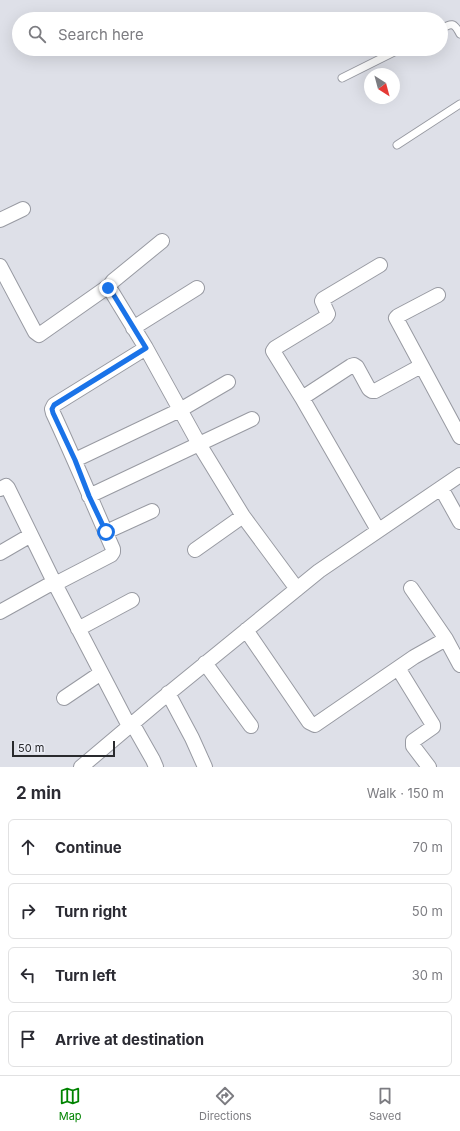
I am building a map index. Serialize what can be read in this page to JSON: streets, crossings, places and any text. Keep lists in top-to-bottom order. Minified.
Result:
{"scale_bar":"50 m","north":"bottom right","page":{"search":"Search here","scale":"50 m","heading":["2 min","Walk · 150 m"],"list":[["Continue","70 m"],["Turn right","50 m"],["Turn left","30 m"],"Arrive at destination"],"nav":["Map","Directions","Saved"]}}
